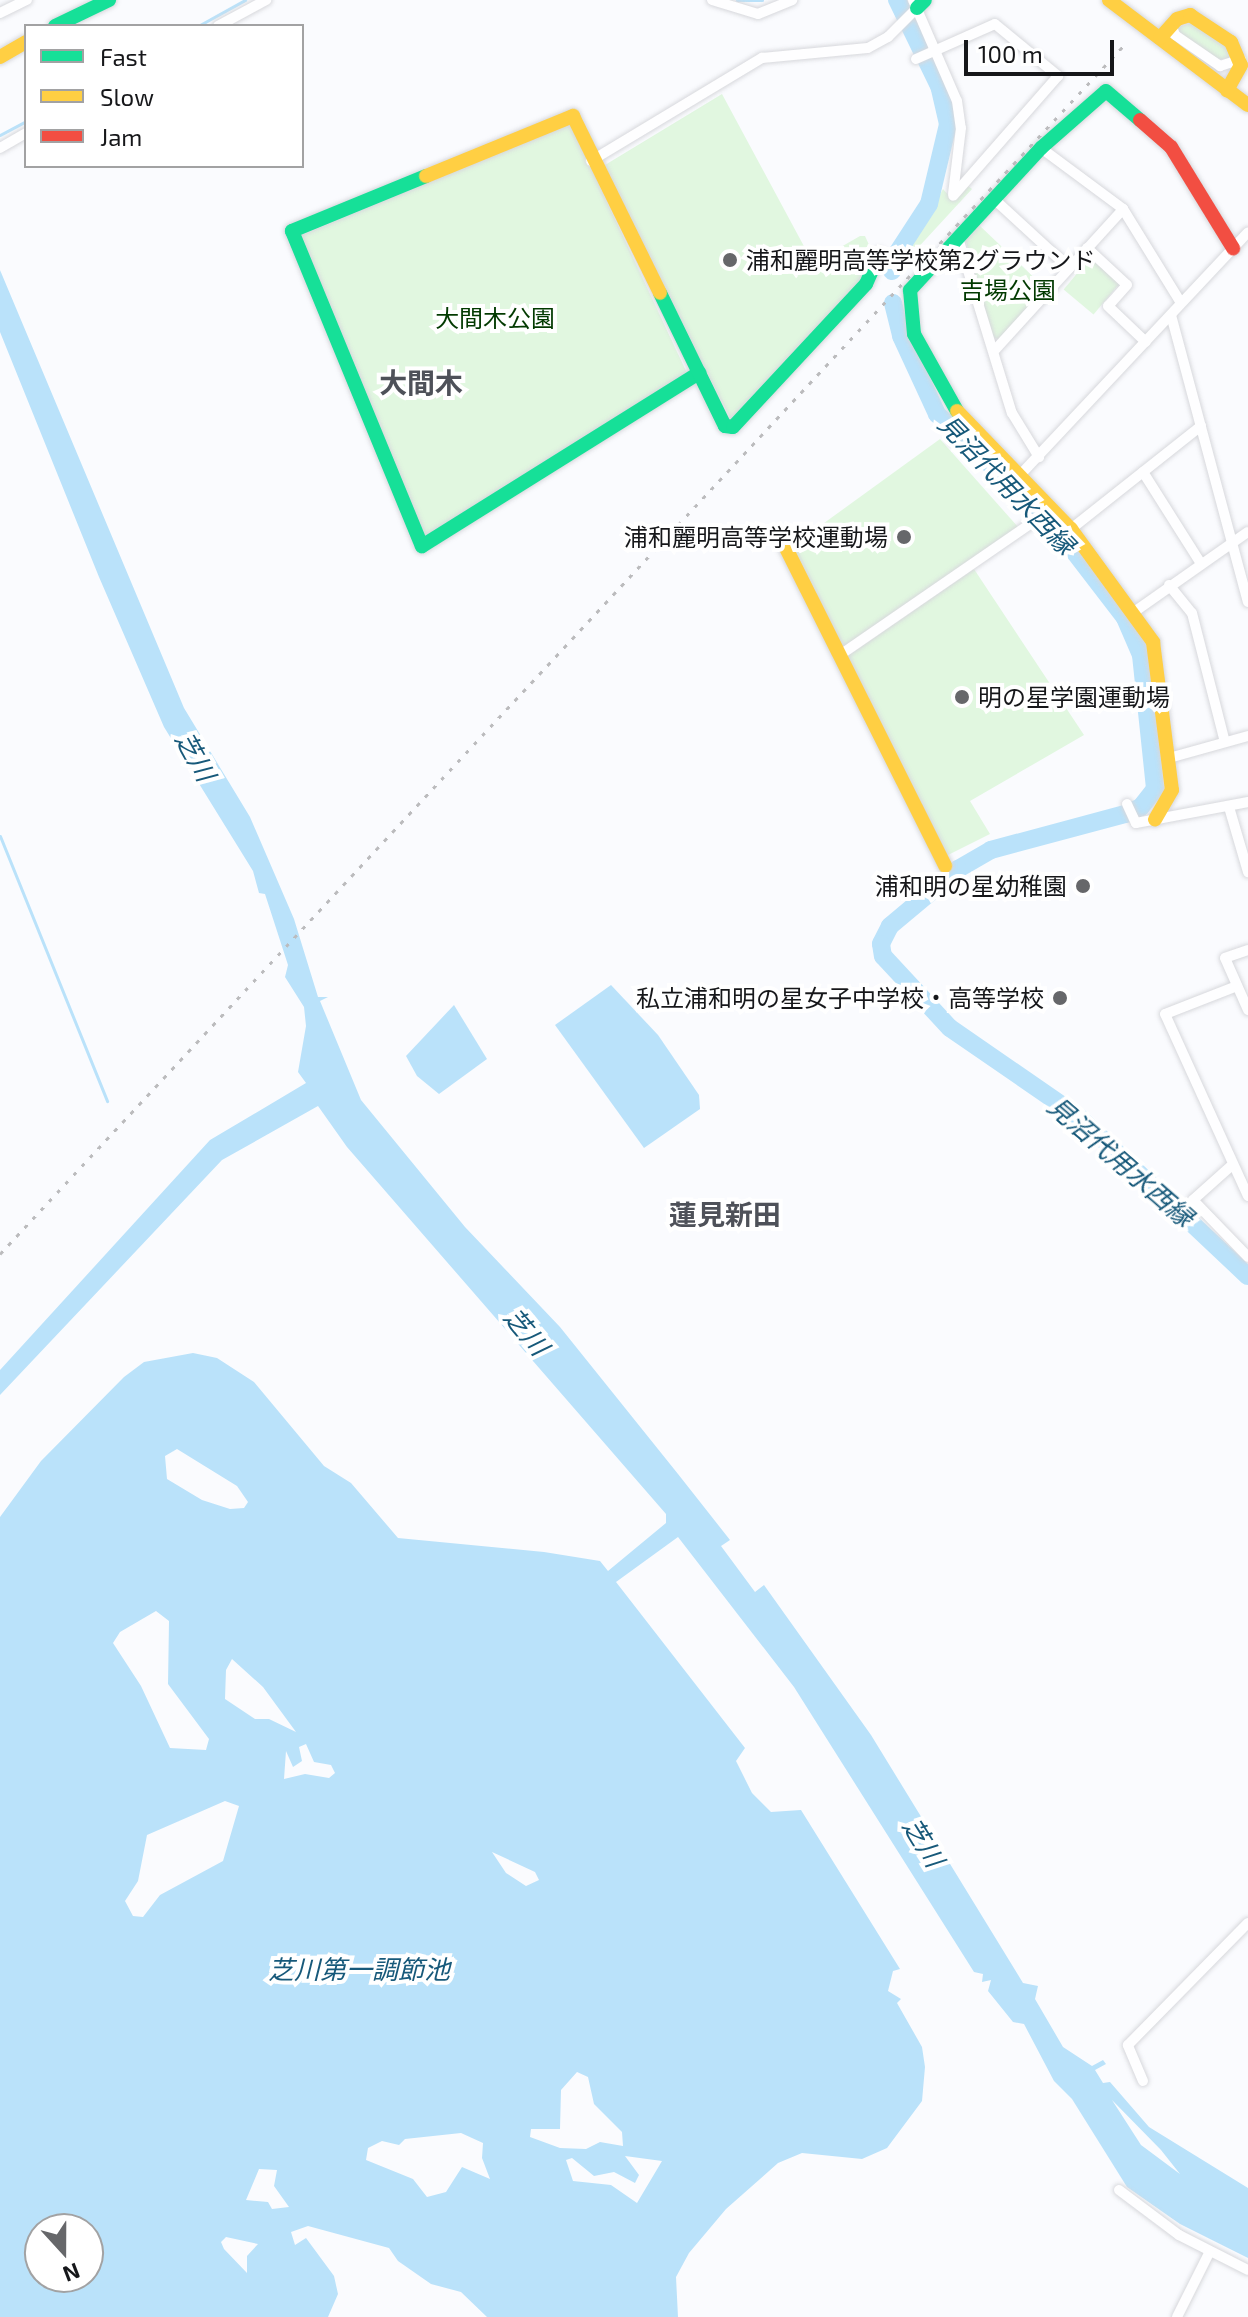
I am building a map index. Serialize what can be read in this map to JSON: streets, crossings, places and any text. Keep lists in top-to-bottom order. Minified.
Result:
{"districts":["大間木","蓮見新田"],"water":["見沼代用水西縁","芝川","芝川第一調節池"],"parks":["吉場公園","大間木公園"],"places":["浦和麗明高等学校第2グラウンド","浦和麗明高等学校運動場","明の星学園運動場","浦和明の星幼稚園","私立浦和明の星女子中学校・高等学校"],"legend":["Fast","Slow","Jam"],"scale_bar":"100 m","north":"bottom"}
